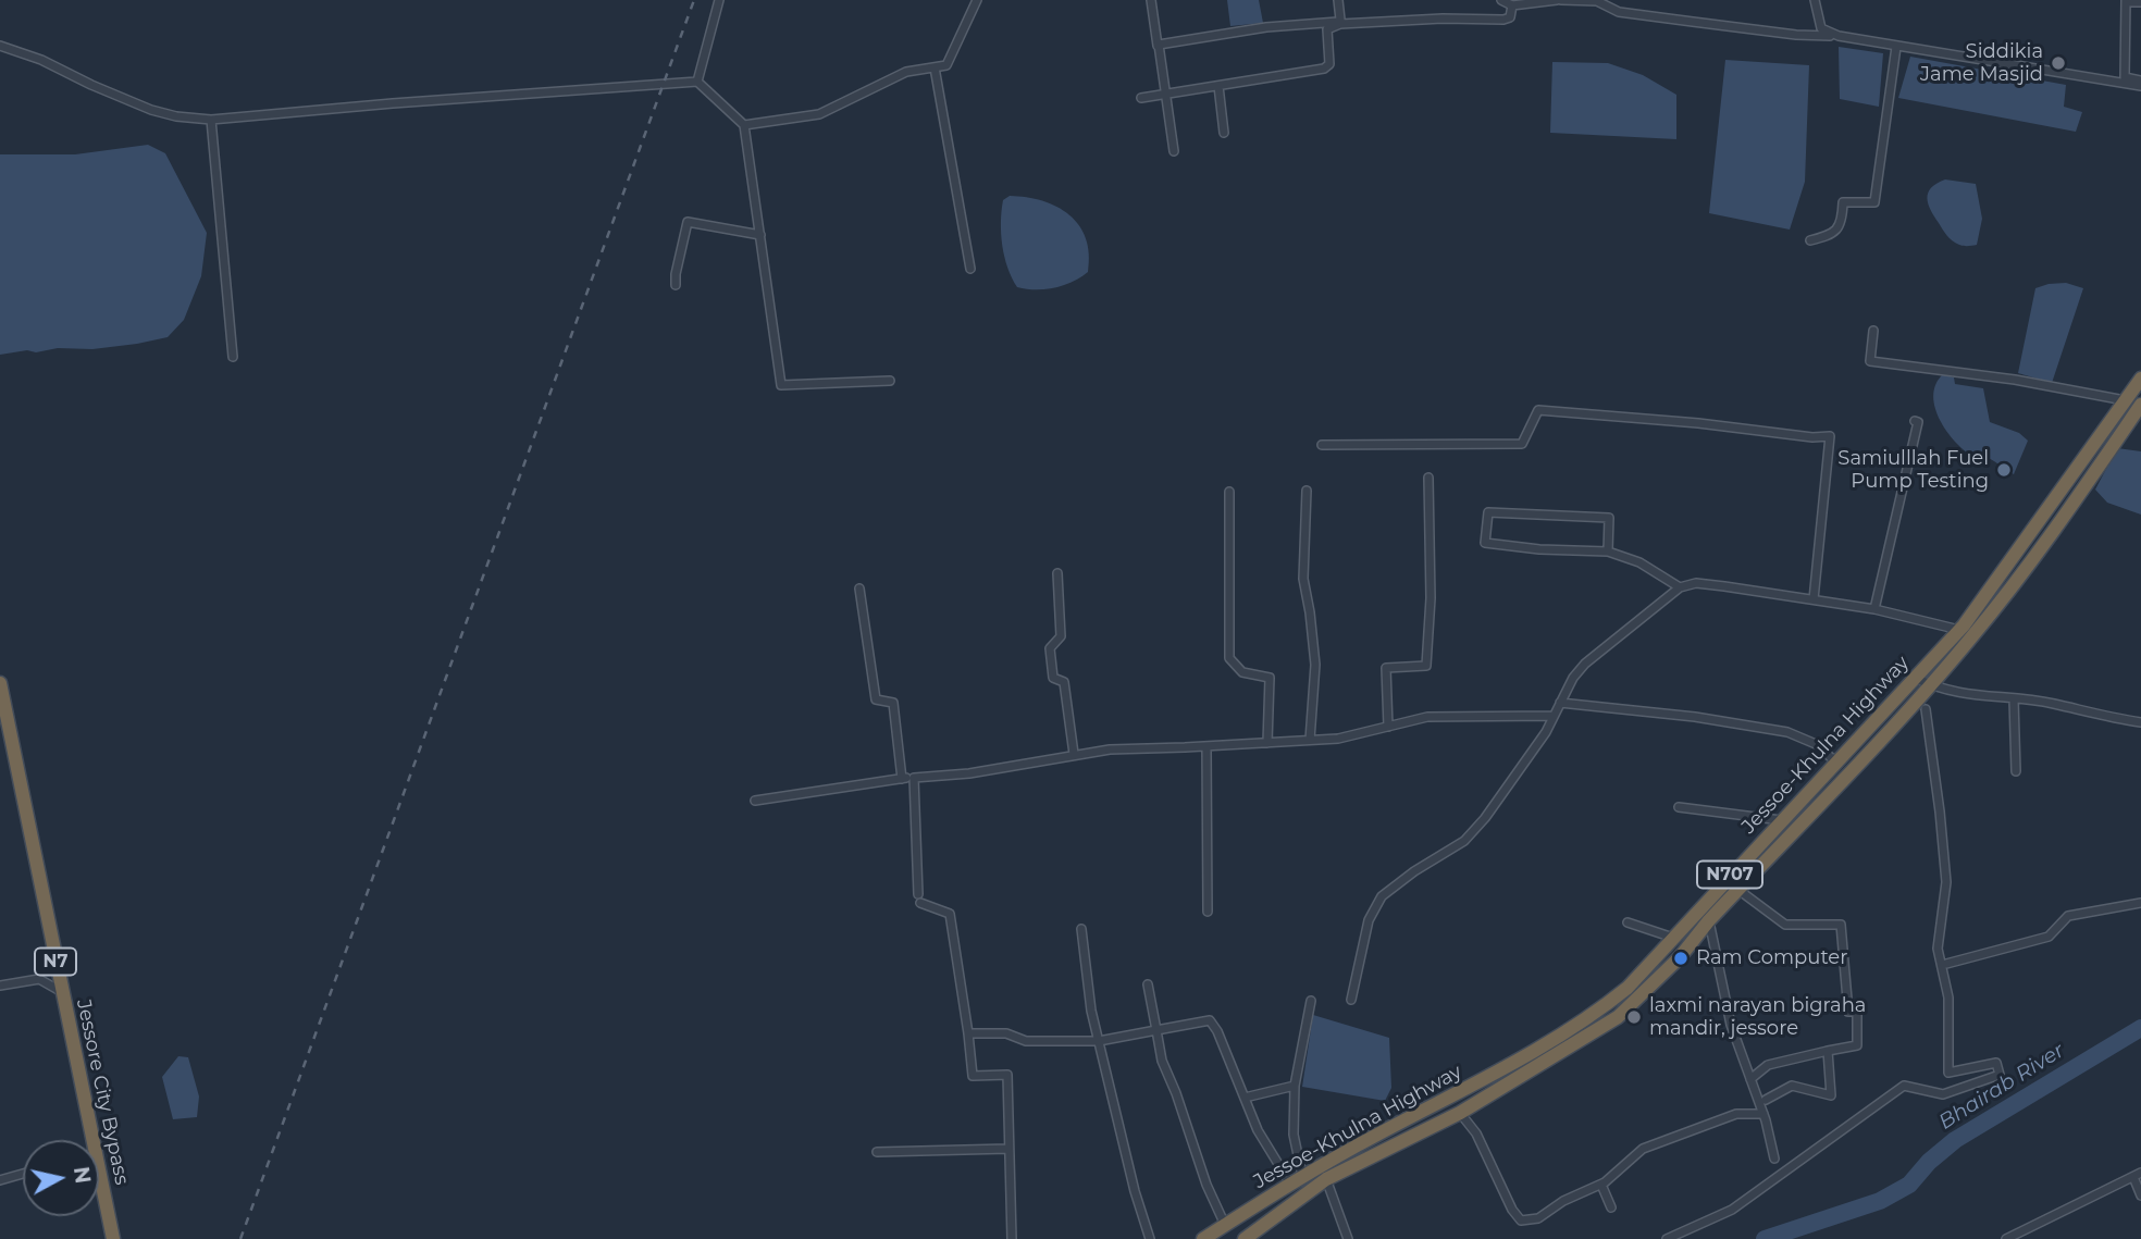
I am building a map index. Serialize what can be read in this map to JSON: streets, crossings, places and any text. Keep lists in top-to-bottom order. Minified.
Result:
{"streets":{"highway":["Jessoe-Khulna Highway","N707","N7","Jessore City Bypass"]},"water":["Bhairab River"],"places":["Siddikia Jame Masjid","Samiulllah Fuel Pump Testing","Ram Computer","laxmi narayan bigraha mandir, jessore"],"north":"right"}
